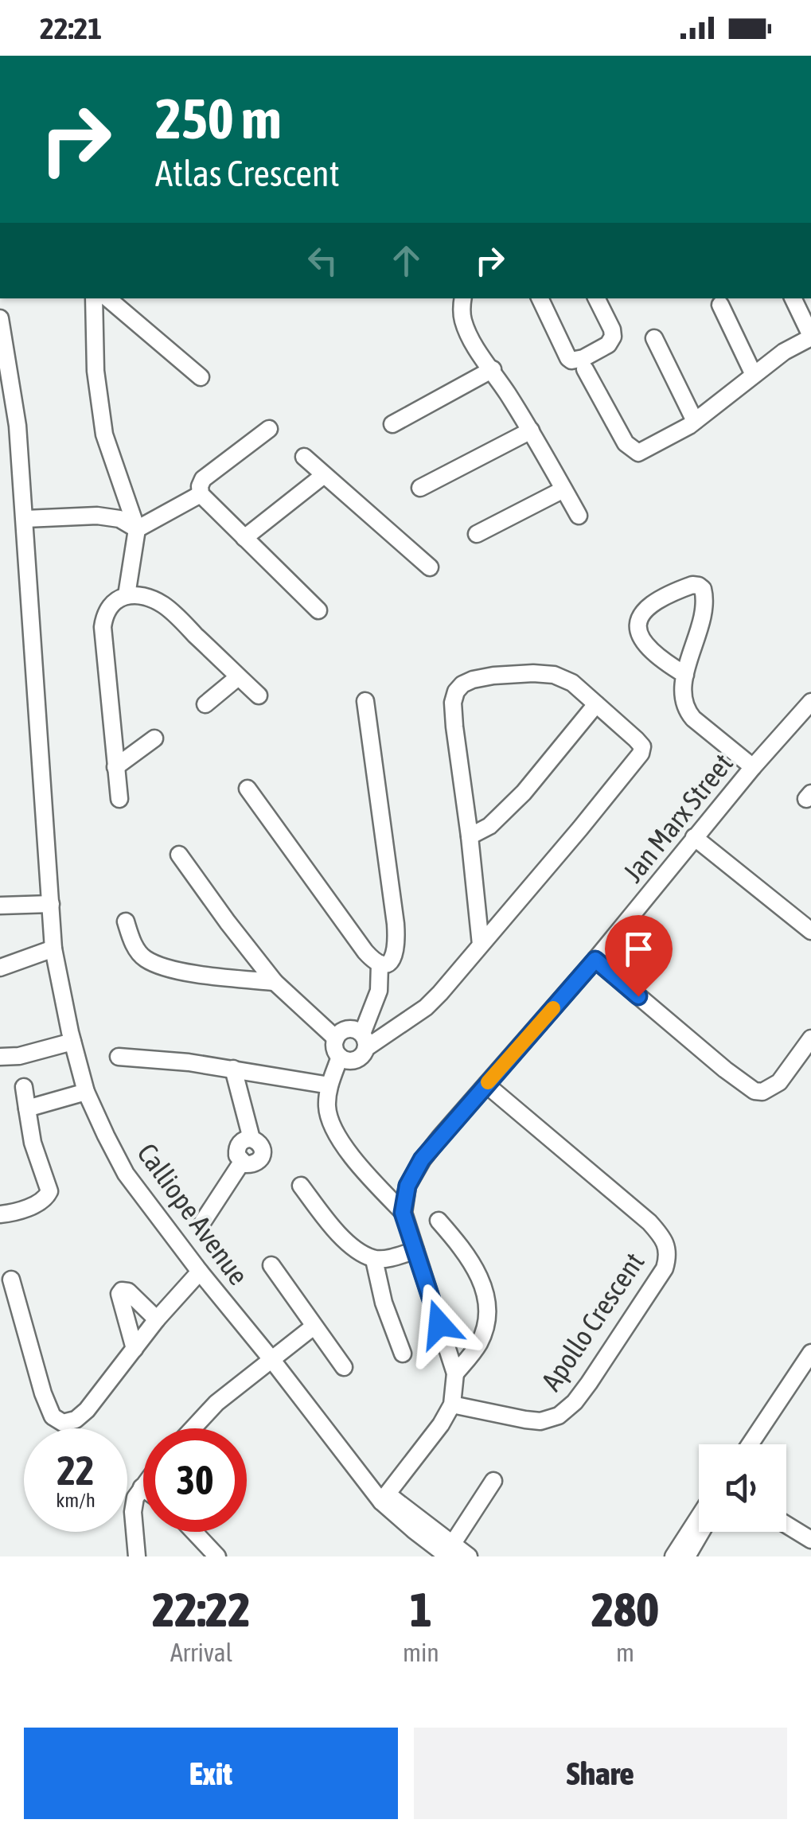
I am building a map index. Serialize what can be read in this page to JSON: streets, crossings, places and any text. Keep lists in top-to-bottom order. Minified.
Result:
{"streets":{"street":["Jan Marx Street","Calliope Avenue","Apollo Crescent"]},"crossings":[["Jan Marx Street","Apollo Crescent"]],"page":{"status":"22:21","turn":["250 m","Atlas Crescent"],"speed":"22 km/h","limit":"30","eta":["22:22","Arrival","1","min","280","m"],"buttons":["Exit","Share"]}}
